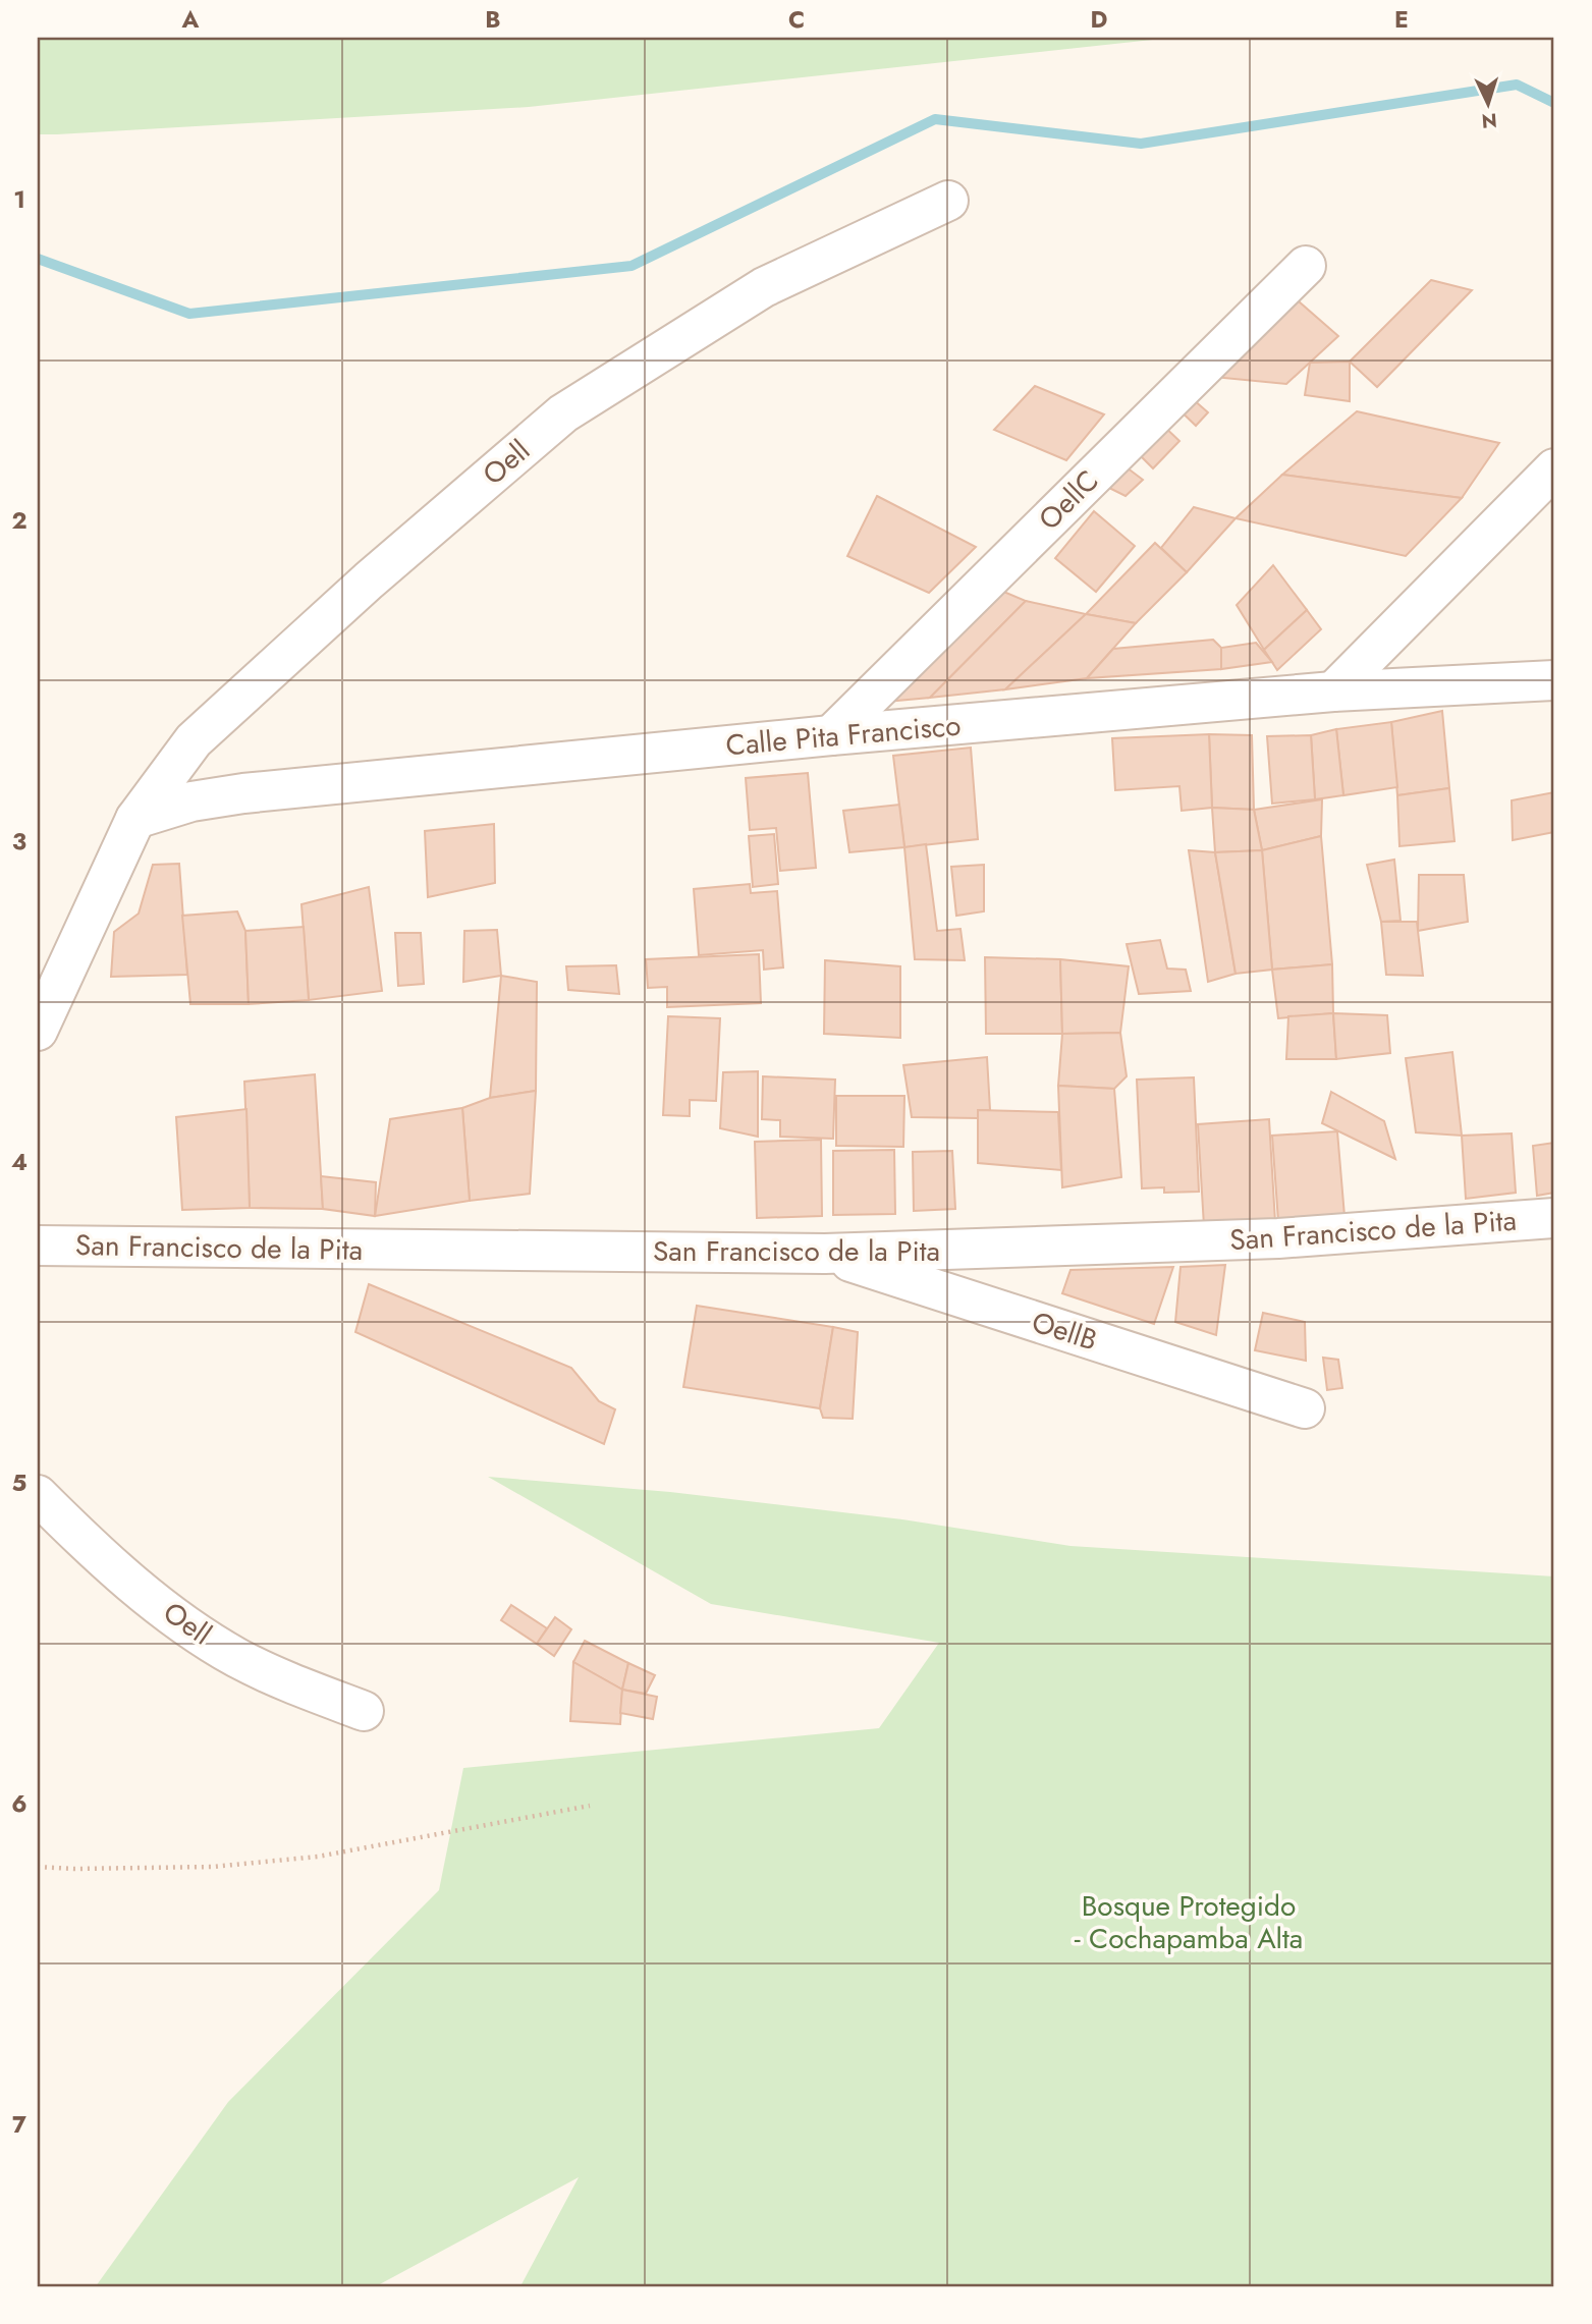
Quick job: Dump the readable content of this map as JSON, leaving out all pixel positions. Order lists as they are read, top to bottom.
{
  "streets": {
    "street": [
      "Oell",
      "OellC",
      "Calle Pita Francisco",
      "San Francisco de la Pita",
      "OellB"
    ]
  },
  "crossings": [
    ["Oell", "Calle Pita Francisco"],
    ["OellC", "Calle Pita Francisco"],
    ["San Francisco de la Pita", "OellB"]
  ],
  "parks": ["Bosque Protegido - Cochapamba Alta"],
  "north": "bottom",
  "grid": {
    "columns": [
      "A",
      "B",
      "C",
      "D",
      "E"
    ],
    "rows": [
      "1",
      "2",
      "3",
      "4",
      "5",
      "6",
      "7"
    ]
  }
}
